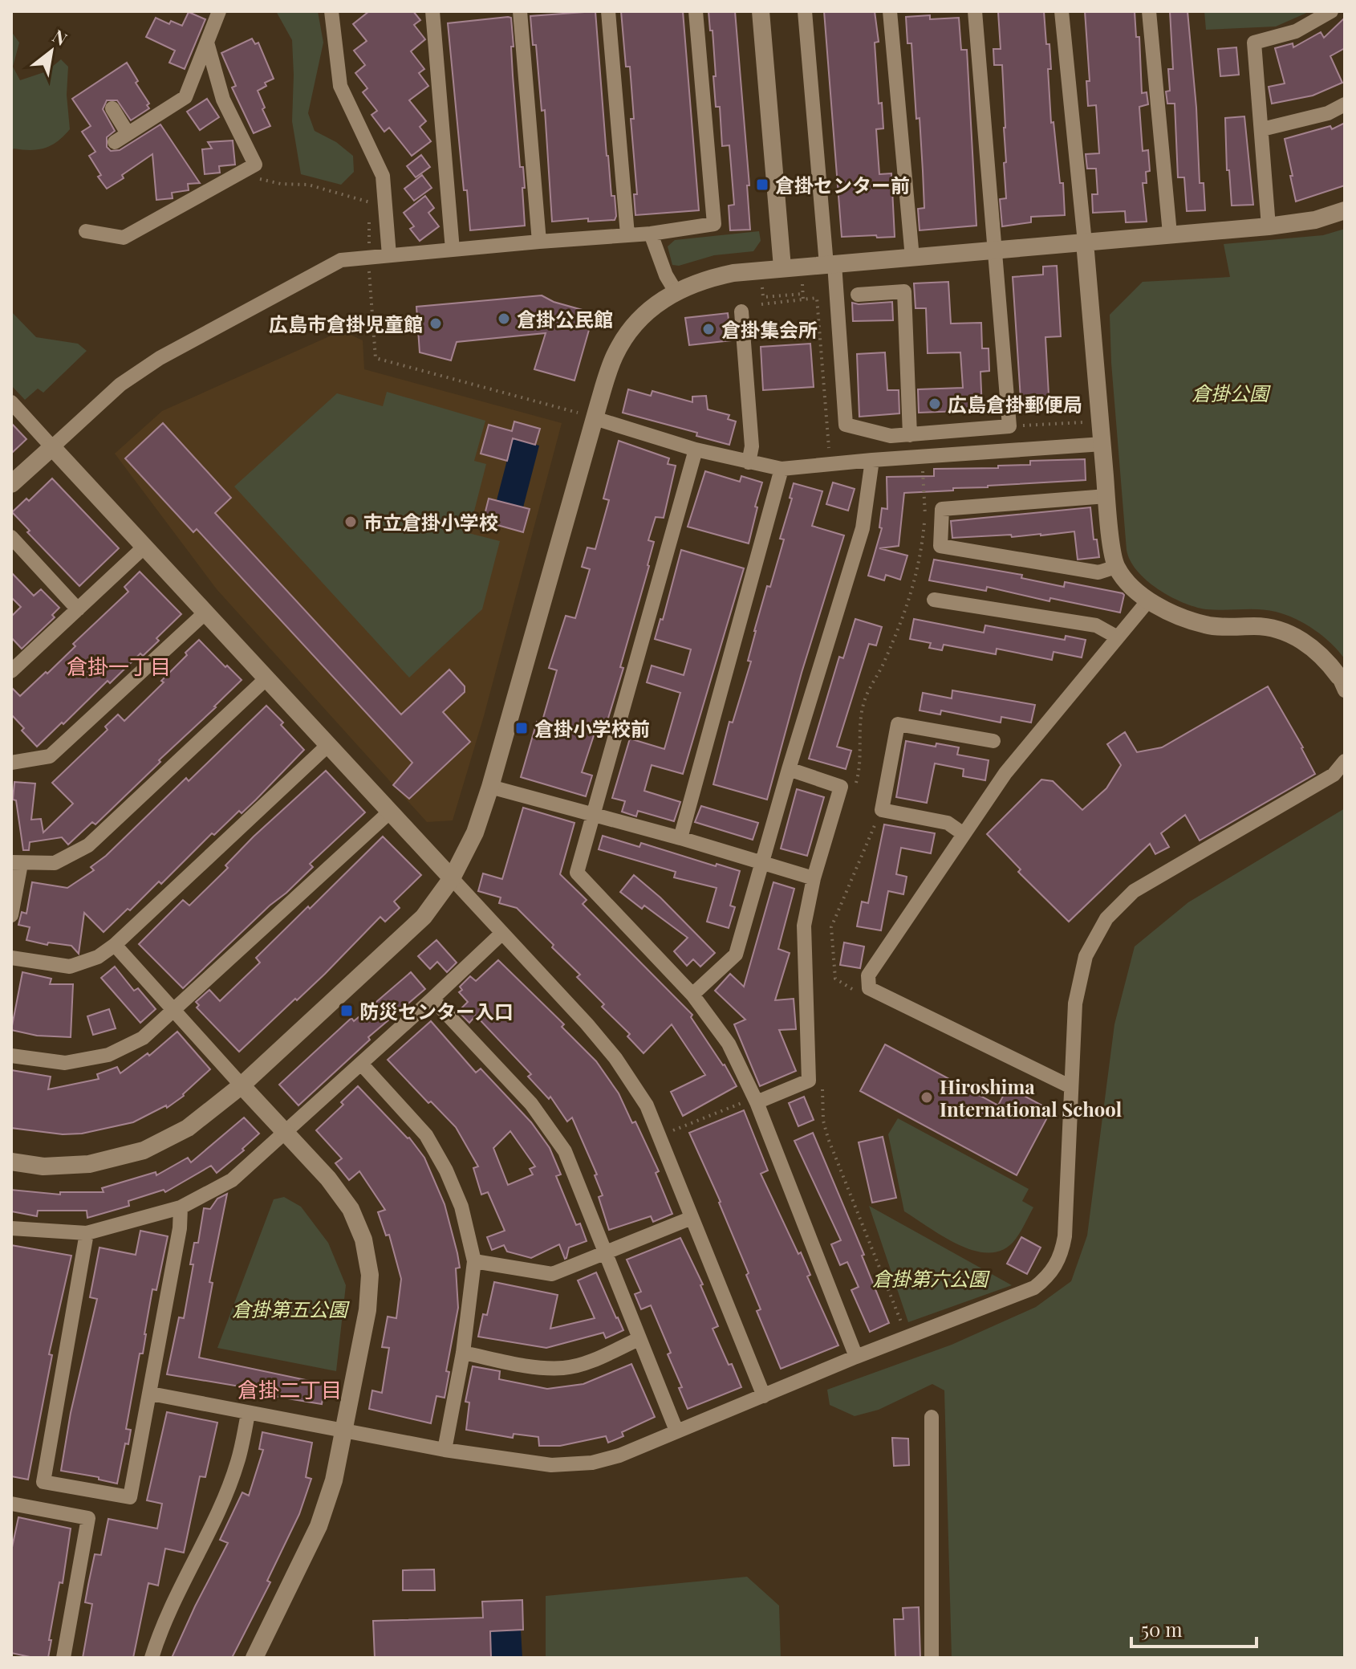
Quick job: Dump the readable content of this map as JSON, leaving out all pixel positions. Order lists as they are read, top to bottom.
{
  "districts": ["倉掛一丁目", "倉掛二丁目"],
  "parks": ["倉掛公園", "倉掛第六公園", "倉掛第五公園"],
  "places": {
    "transit": ["倉掛センター前", "倉掛小学校前", "防災センター入口"],
    "other": [
      "倉掛公民館",
      "広島市倉掛児童館",
      "倉掛集会所",
      "広島倉掛郵便局",
      "市立倉掛小学校",
      "Hiroshima International School"
    ]
  },
  "scale_bar": "50 m",
  "north": "top right"
}
